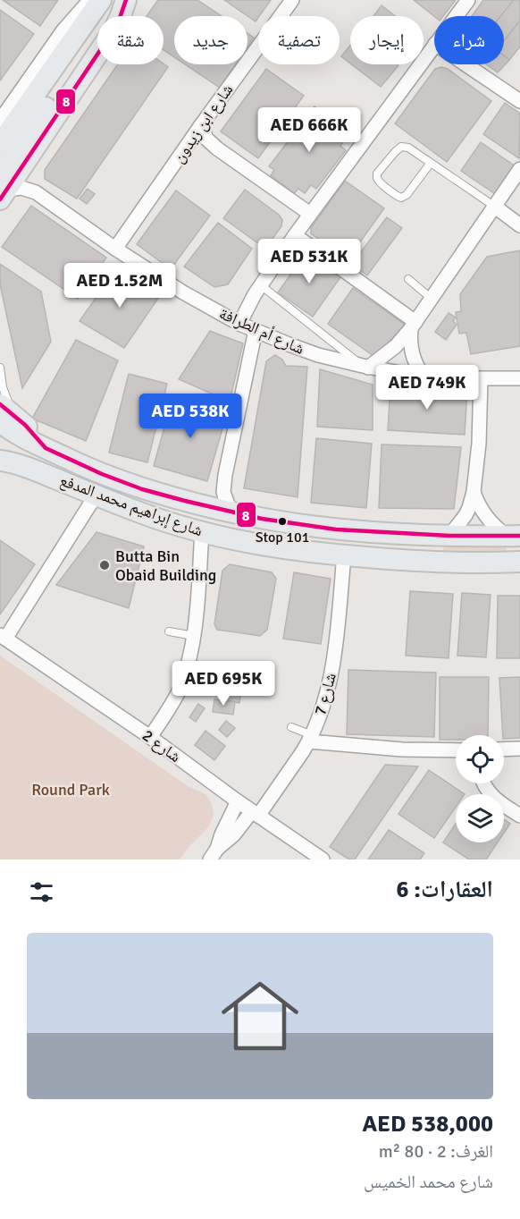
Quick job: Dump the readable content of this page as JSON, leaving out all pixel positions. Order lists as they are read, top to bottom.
{
  "streets": {
    "main road": ["شارع إبراهيم محمد المدفع"],
    "street": [
      "شارع ابن زيدون",
      "شارع أم الطرافة",
      "شارع 7",
      "شارع 2"
    ]
  },
  "crossings": [
    ["شارع ابن زيدون", "شارع أم الطرافة"],
    ["شارع إبراهيم محمد المدفع", "شارع 7"],
    ["شارع 7", "شارع 2"]
  ],
  "parks": ["Round Park"],
  "places": ["Stop 101", "Butta Bin Obaid Building"],
  "lines": ["transit line 8"],
  "page": {
    "chip": [
      "شراء",
      "إيجار",
      "تصفية",
      "جديد",
      "شقة"
    ],
    "price": [
      "AED 666K",
      "AED 531K",
      "AED 1.52M",
      "AED 749K",
      "AED 538K",
      "AED 695K"
    ],
    "heading": "العقارات: 6",
    "list": [
      {
        "name": "AED 538,000",
        "note": "الغرف: 2 · 80 m² · شارع محمد الخميس"
      }
    ]
  }
}
